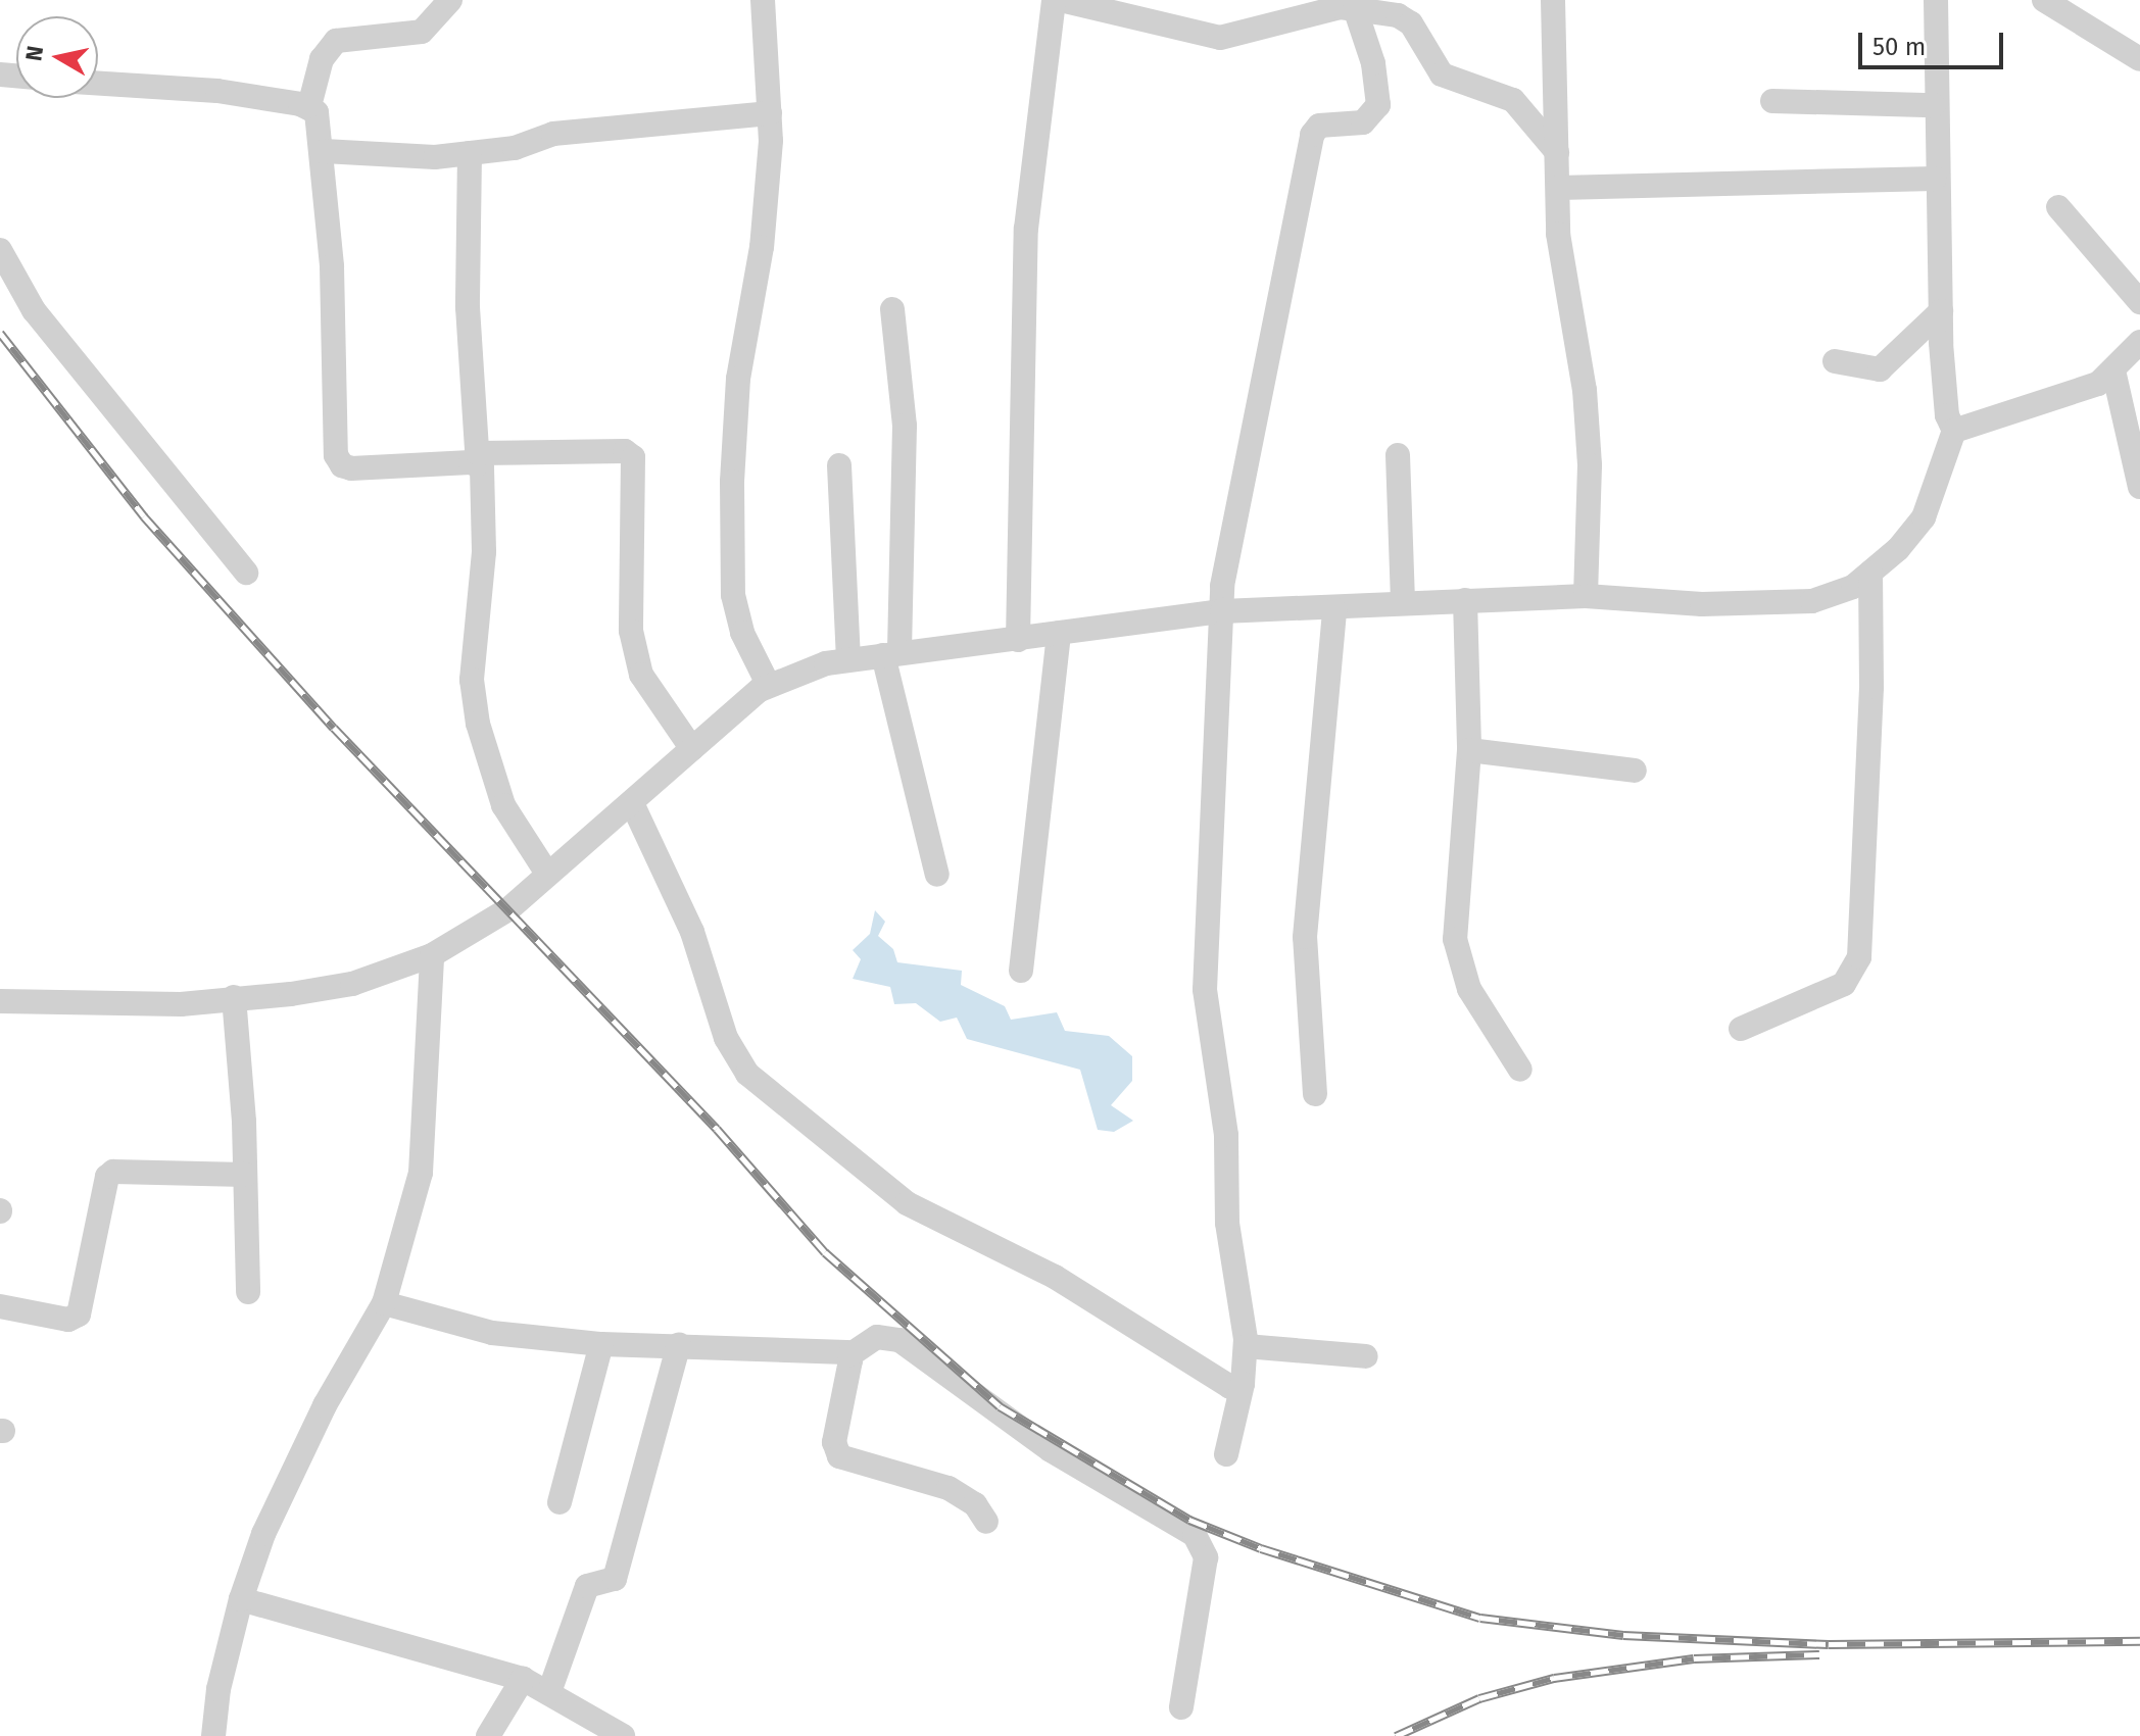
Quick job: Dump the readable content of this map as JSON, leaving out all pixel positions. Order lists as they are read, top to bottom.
{
  "scale_bar": "50 m",
  "north": "left"
}
